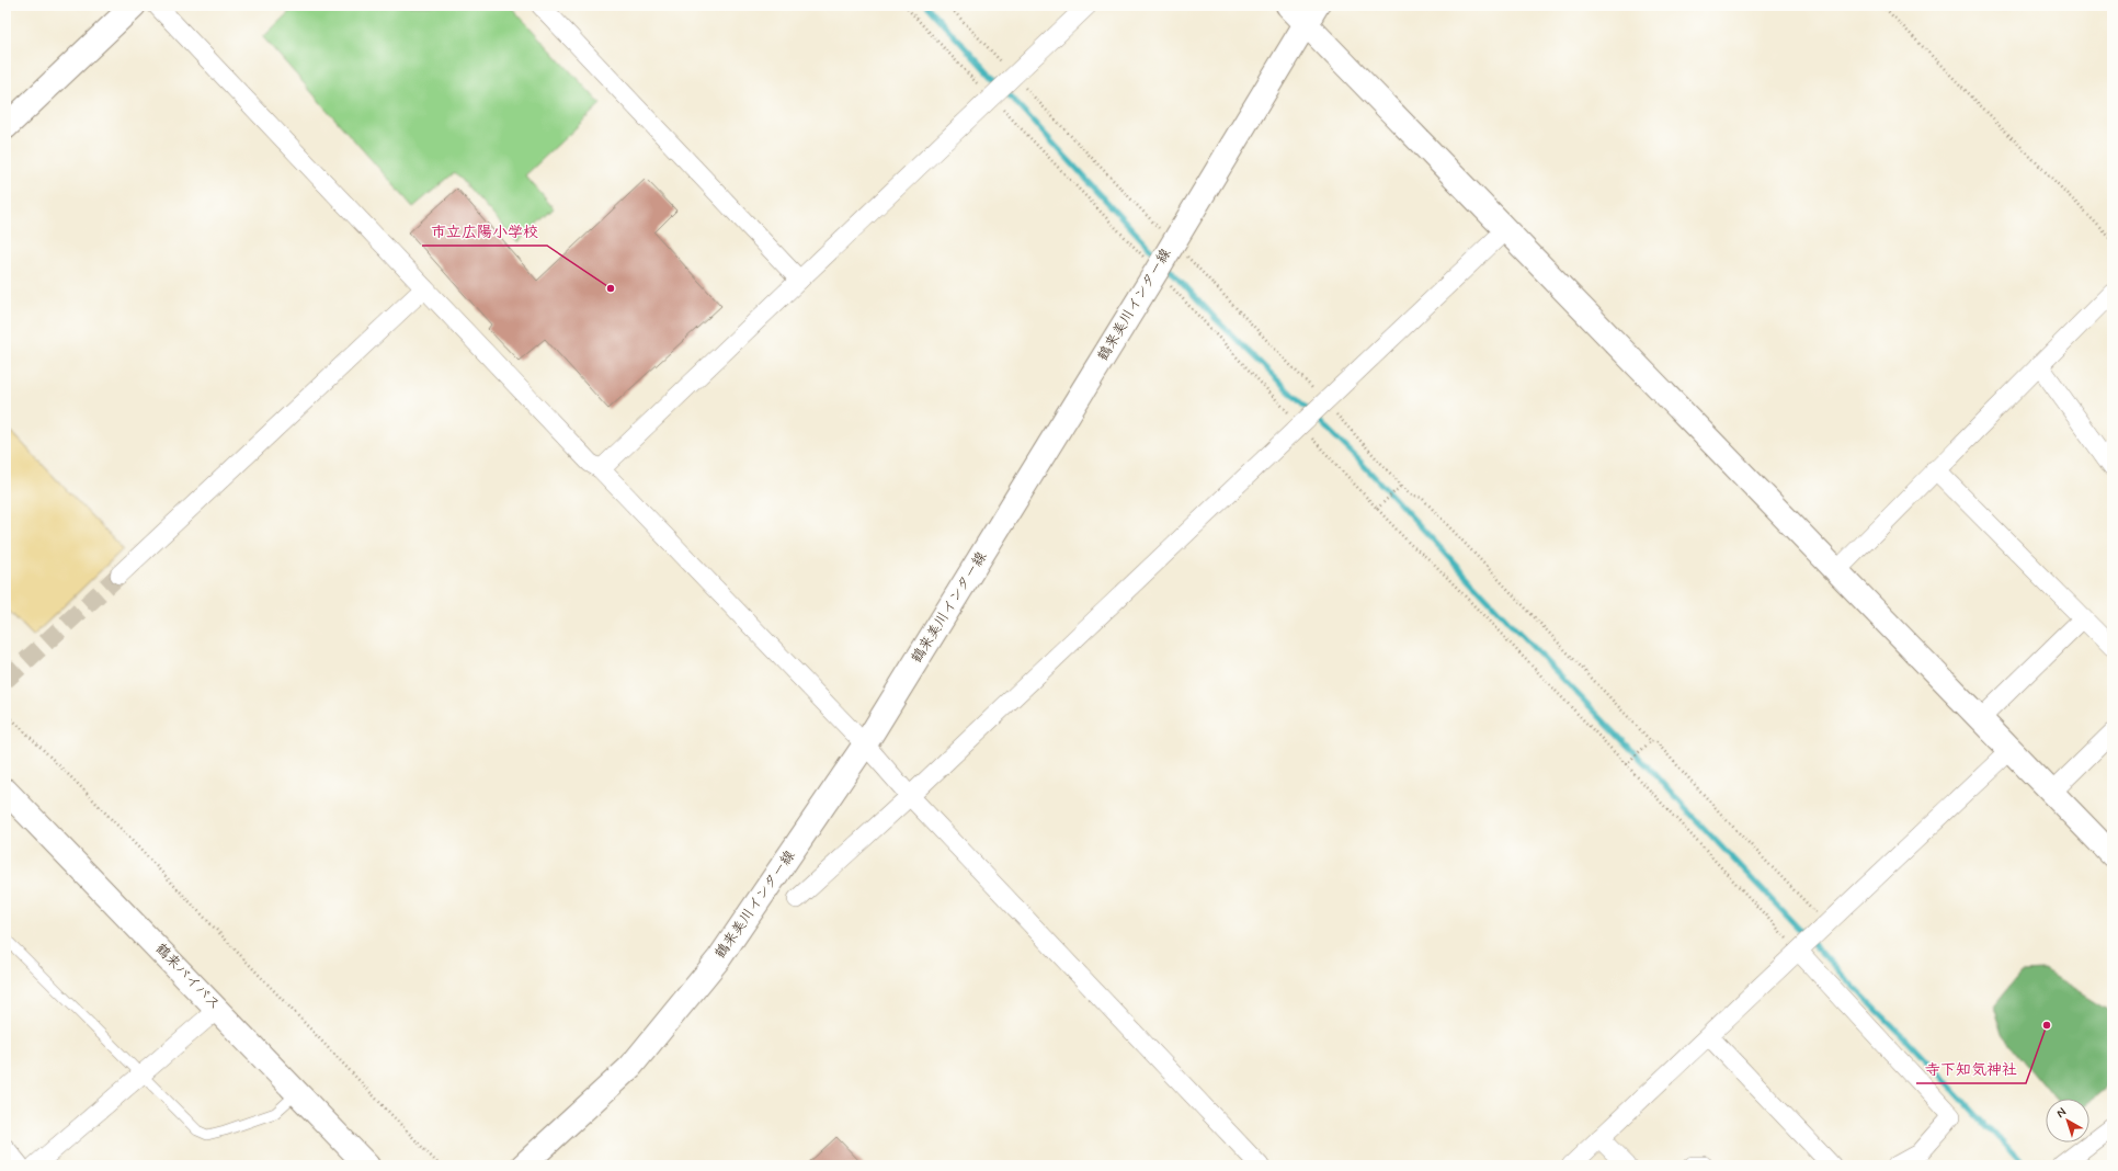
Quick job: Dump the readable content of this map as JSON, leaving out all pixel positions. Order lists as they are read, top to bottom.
{
  "streets": {
    "main road": ["鶴来美川インター線", "鶴来バイパス"]
  },
  "places": ["市立広陽小学校", "寺下知気神社"],
  "north": "top left"
}
